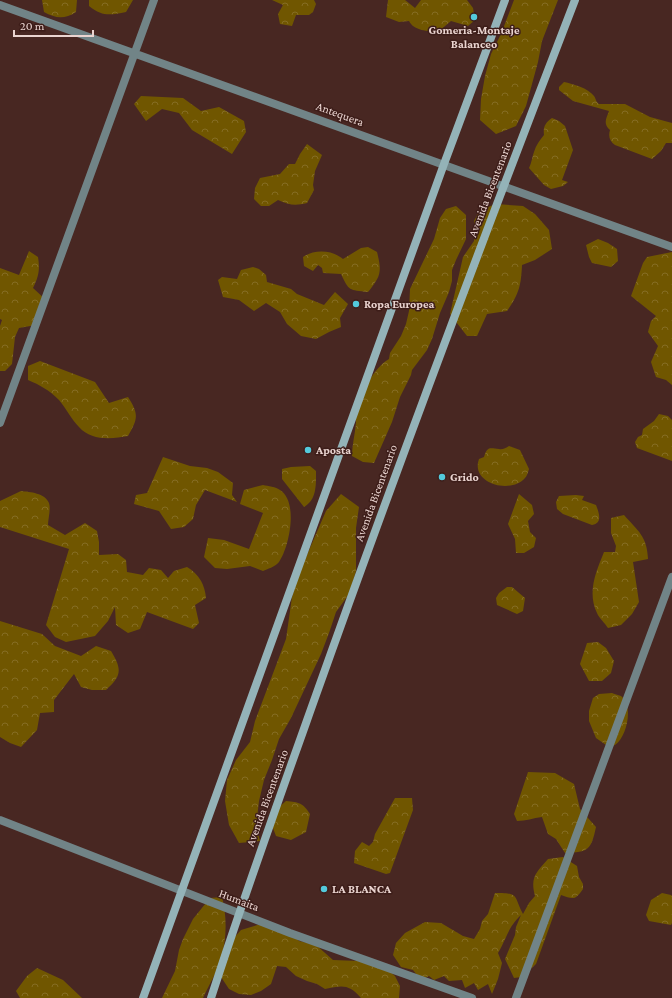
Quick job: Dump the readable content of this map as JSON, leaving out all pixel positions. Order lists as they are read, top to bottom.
{
  "streets": {
    "street": ["Antequera", "Avenida Bicentenario", "Humaita"]
  },
  "crossings": [
    ["Antequera", "Avenida Bicentenario"],
    ["Avenida Bicentenario", "Humaita"]
  ],
  "places": [
    "Gomeria-Montaje Balanceo",
    "Ropa Europea",
    "Aposta",
    "Grido",
    "LA BLANCA"
  ],
  "scale_bar": "20 m"
}
